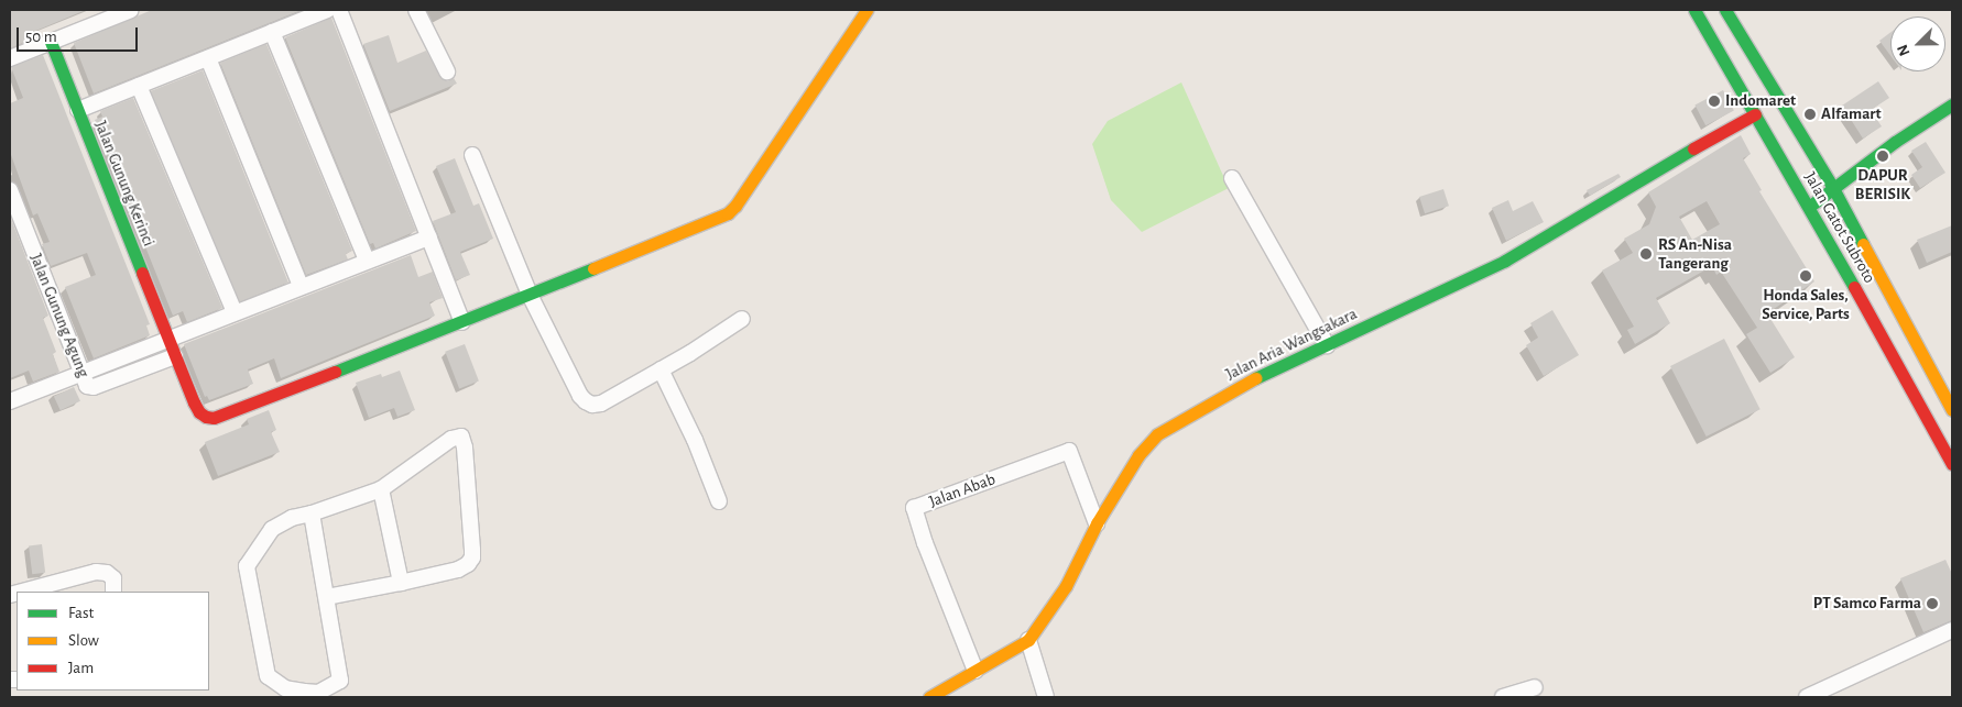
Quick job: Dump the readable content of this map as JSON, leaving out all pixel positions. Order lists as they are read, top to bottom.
{
  "streets": {
    "main road": ["Jalan Gunung Kerinci", "Jalan Gatot Subroto", "Jalan Aria Wangsakara"],
    "street": ["Jalan Gunung Agung", "Jalan Abab"]
  },
  "crossings": [
    ["Jalan Gunung Kerinci", "Jalan Gunung Agung"],
    ["Jalan Gatot Subroto", "Jalan Aria Wangsakara"],
    ["Jalan Aria Wangsakara", "Jalan Abab"]
  ],
  "places": [
    "Indomaret",
    "Alfamart",
    "DAPUR BERISIK",
    "RS An-Nisa Tangerang",
    "Honda Sales, Service, Parts",
    "PT Samco Farma"
  ],
  "legend": ["Fast", "Slow", "Jam"],
  "scale_bar": "50 m",
  "north": "bottom left"
}
